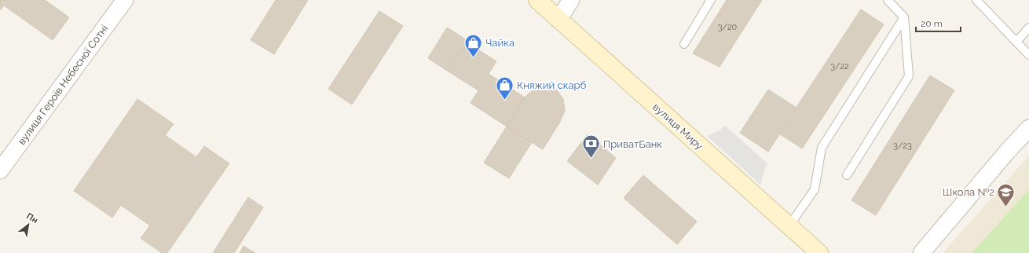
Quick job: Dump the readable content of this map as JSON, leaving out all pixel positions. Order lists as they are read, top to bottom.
{
  "streets": {
    "main road": ["вулиця Миру"],
    "street": ["вулиця Героїв Небесної Сотні"]
  },
  "places": {
    "shop": ["Чайка", "Княжий скарб"],
    "bank": ["ПриватБанк"],
    "school or university": ["Школа №2"]
  },
  "house_numbers": ["3/20", "3/22", "3/23"],
  "scale_bar": "20 m",
  "north": "top right"
}
